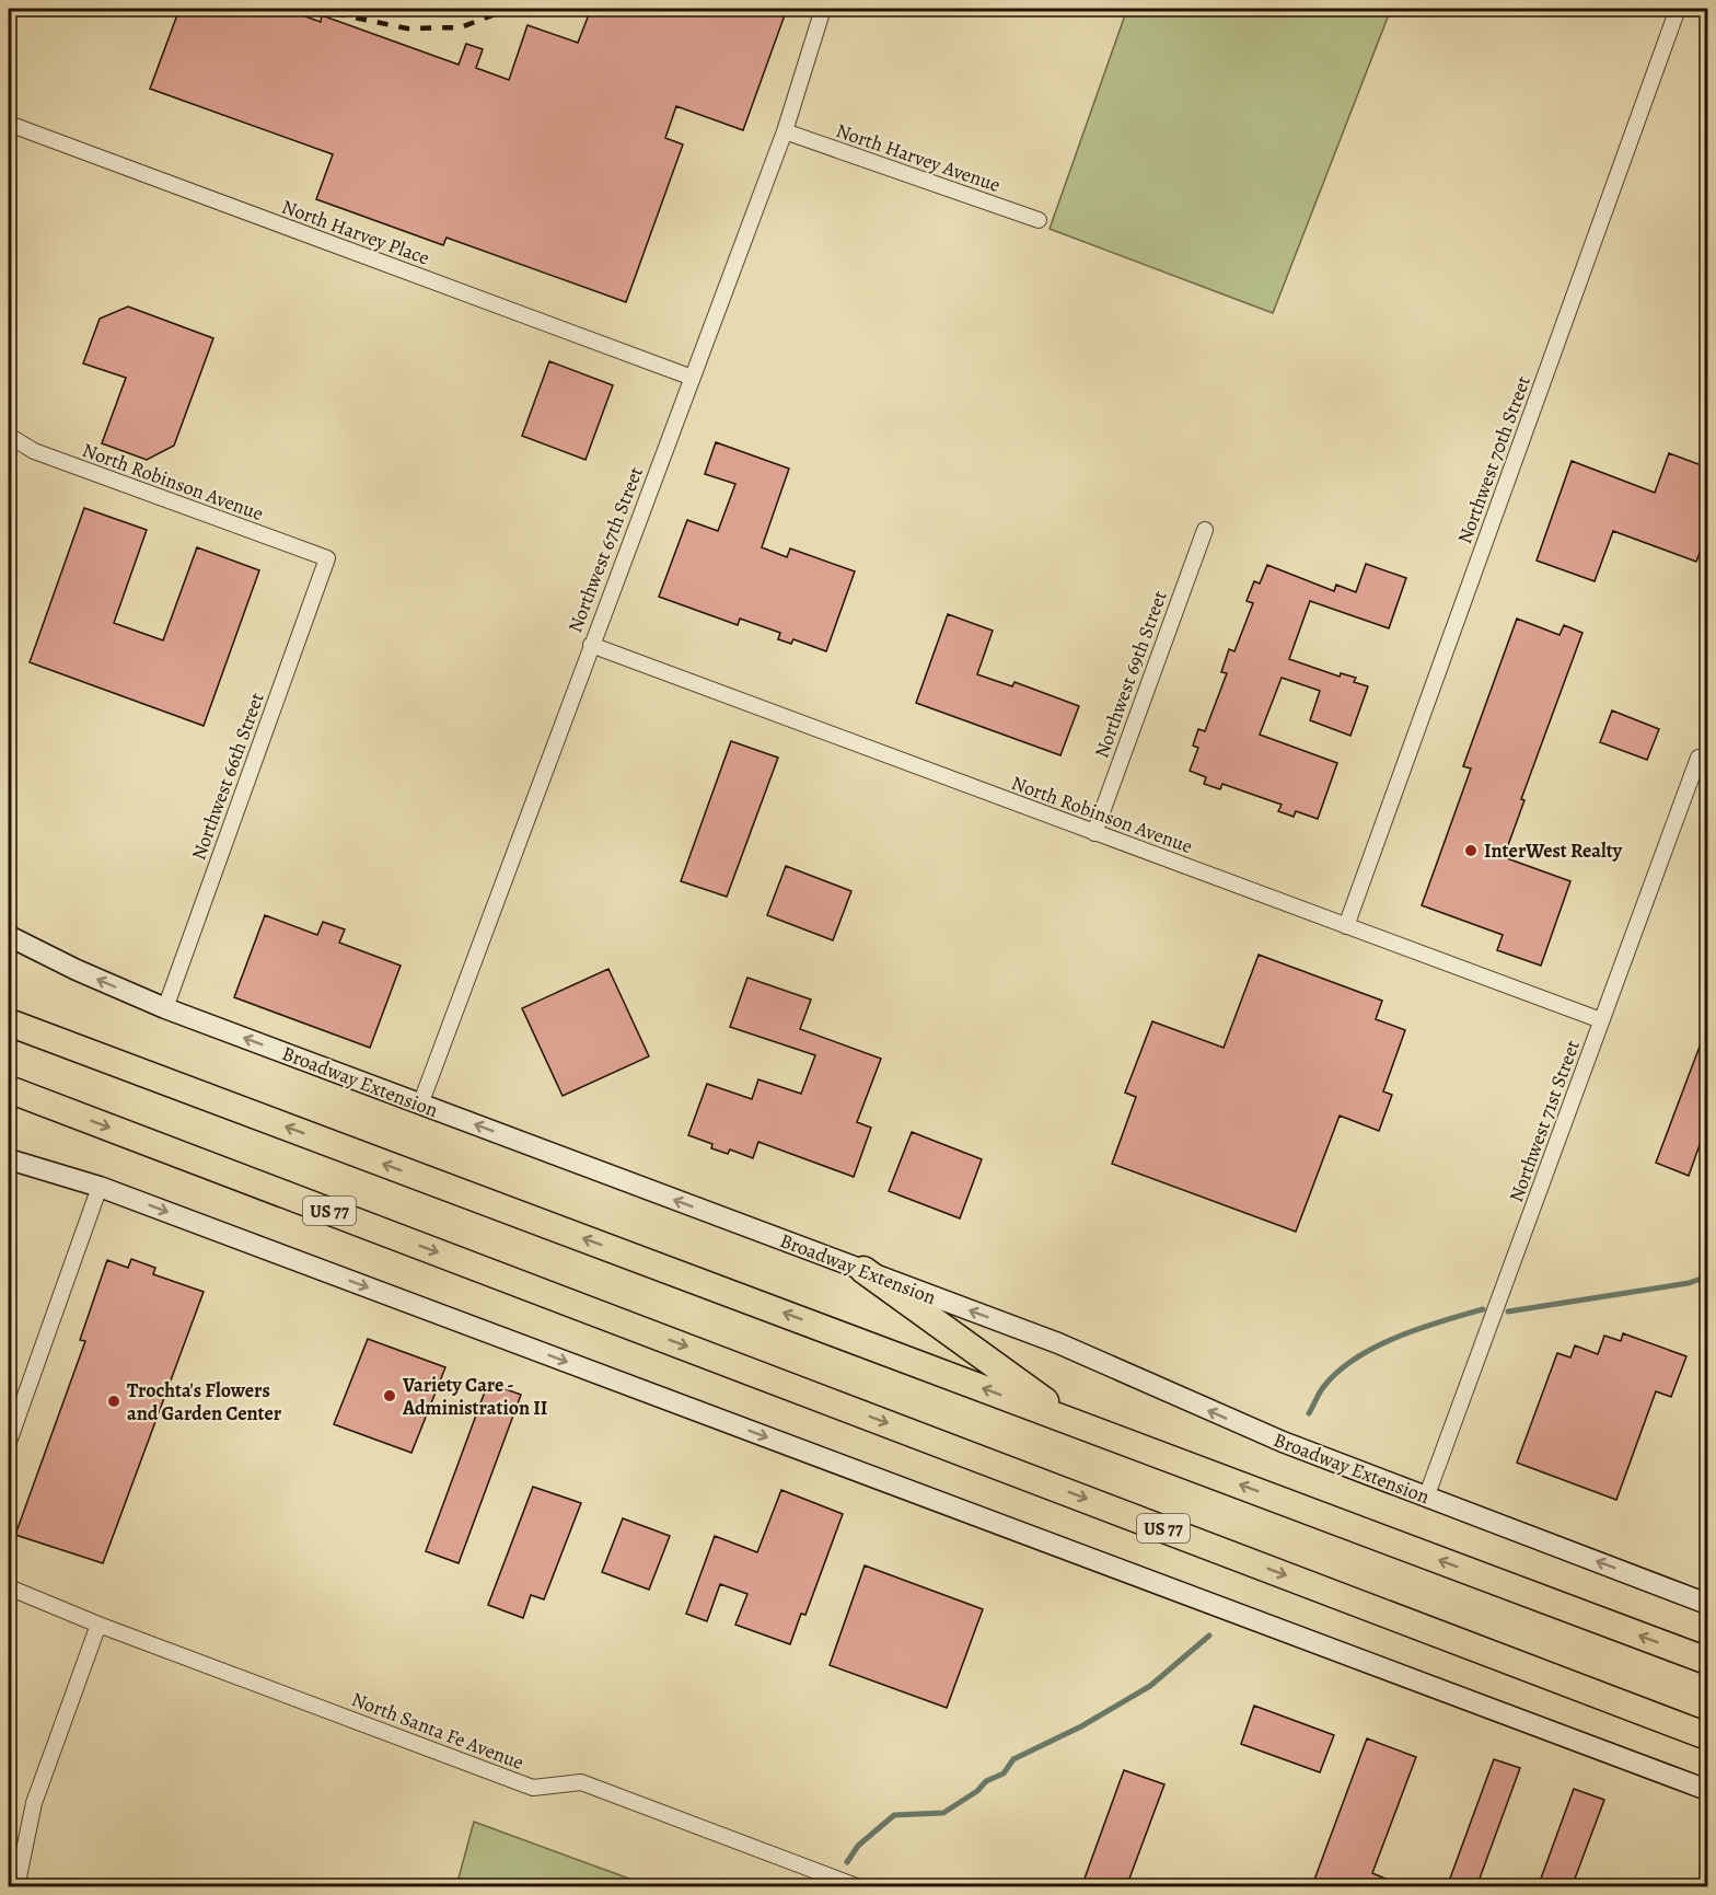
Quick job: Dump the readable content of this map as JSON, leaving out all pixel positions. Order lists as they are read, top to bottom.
{
  "streets": {
    "highway": ["US 77"],
    "main road": ["Broadway Extension"],
    "street": [
      "North Harvey Avenue",
      "North Harvey Place",
      "Northwest 70th Street",
      "North Robinson Avenue",
      "Northwest 67th Street",
      "Northwest 69th Street",
      "Northwest 66th Street",
      "Northwest 71st Street",
      "North Santa Fe Avenue"
    ]
  },
  "crossings": [
    ["North Harvey Avenue", "Northwest 67th Street"],
    ["North Harvey Place", "Northwest 67th Street"],
    ["Northwest 70th Street", "North Robinson Avenue"],
    ["North Robinson Avenue", "Northwest 67th Street"],
    ["North Robinson Avenue", "Northwest 69th Street"],
    ["North Robinson Avenue", "Northwest 66th Street"],
    ["North Robinson Avenue", "Northwest 71st Street"],
    ["Northwest 67th Street", "Broadway Extension"],
    ["Northwest 66th Street", "Broadway Extension"],
    ["Broadway Extension", "Northwest 71st Street"]
  ],
  "one_way": ["Broadway Extension"],
  "places": ["InterWest Realty", "Variety Care - Administration II", "Trochta's Flowers and Garden Center"]
}
